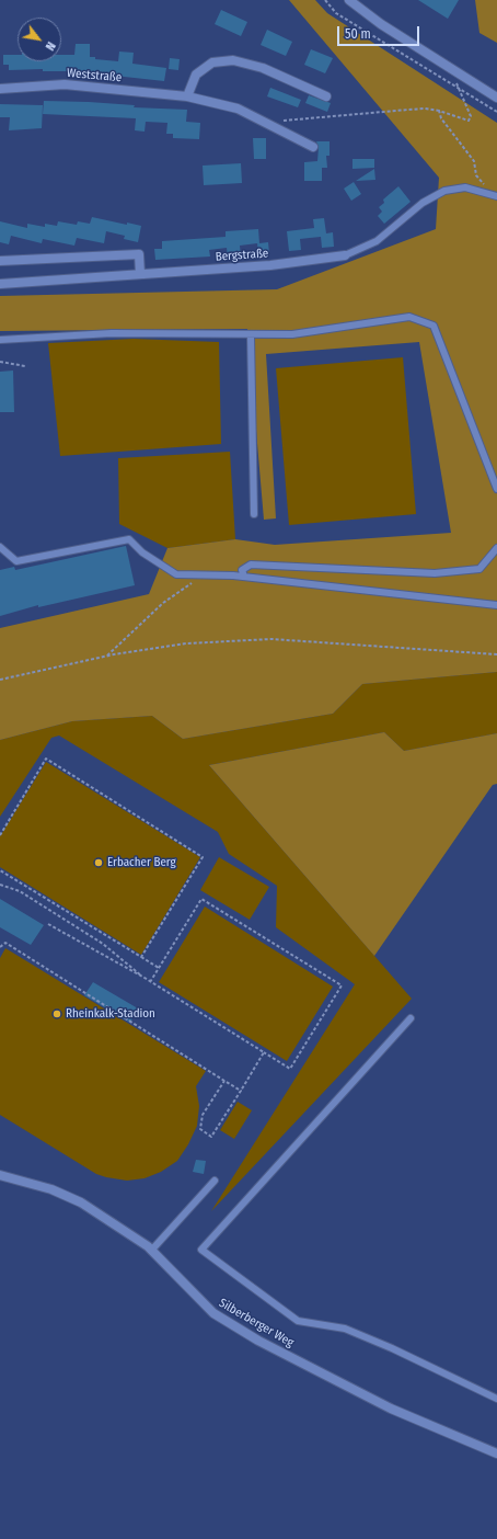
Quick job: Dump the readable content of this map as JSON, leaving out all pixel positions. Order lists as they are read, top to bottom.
{
  "streets": {
    "street": ["Weststraße", "Bergstraße", "Silberberger Weg"]
  },
  "places": ["Erbacher Berg", "Rheinkalk-Stadion"],
  "scale_bar": "50 m",
  "north": "bottom right"
}
